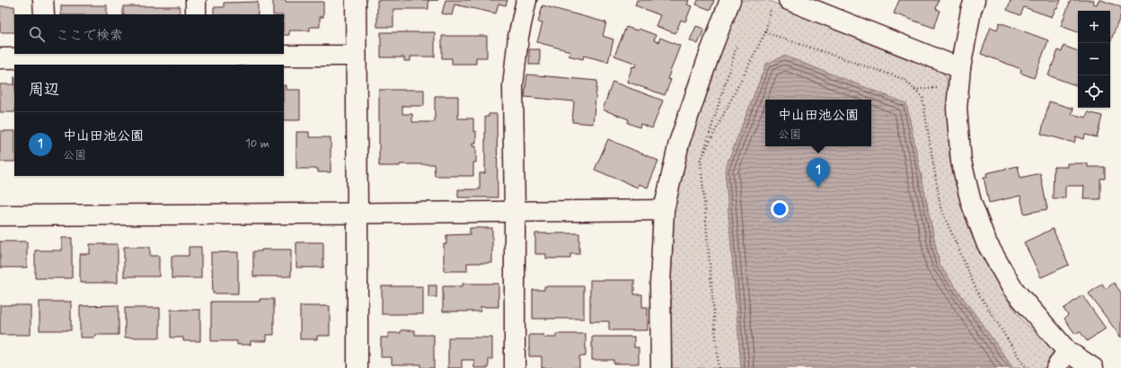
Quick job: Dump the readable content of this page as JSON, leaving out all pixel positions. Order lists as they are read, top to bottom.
{
  "page": {
    "map_buttons": ["+", "−"],
    "search": "ここで検索",
    "heading": "周辺",
    "popup": ["中山田池公園", "公園"],
    "list": [
      {
        "mark": "1",
        "name": "中山田池公園",
        "note": "公園",
        "value": "10 m"
      }
    ],
    "pins": "1"
  }
}
